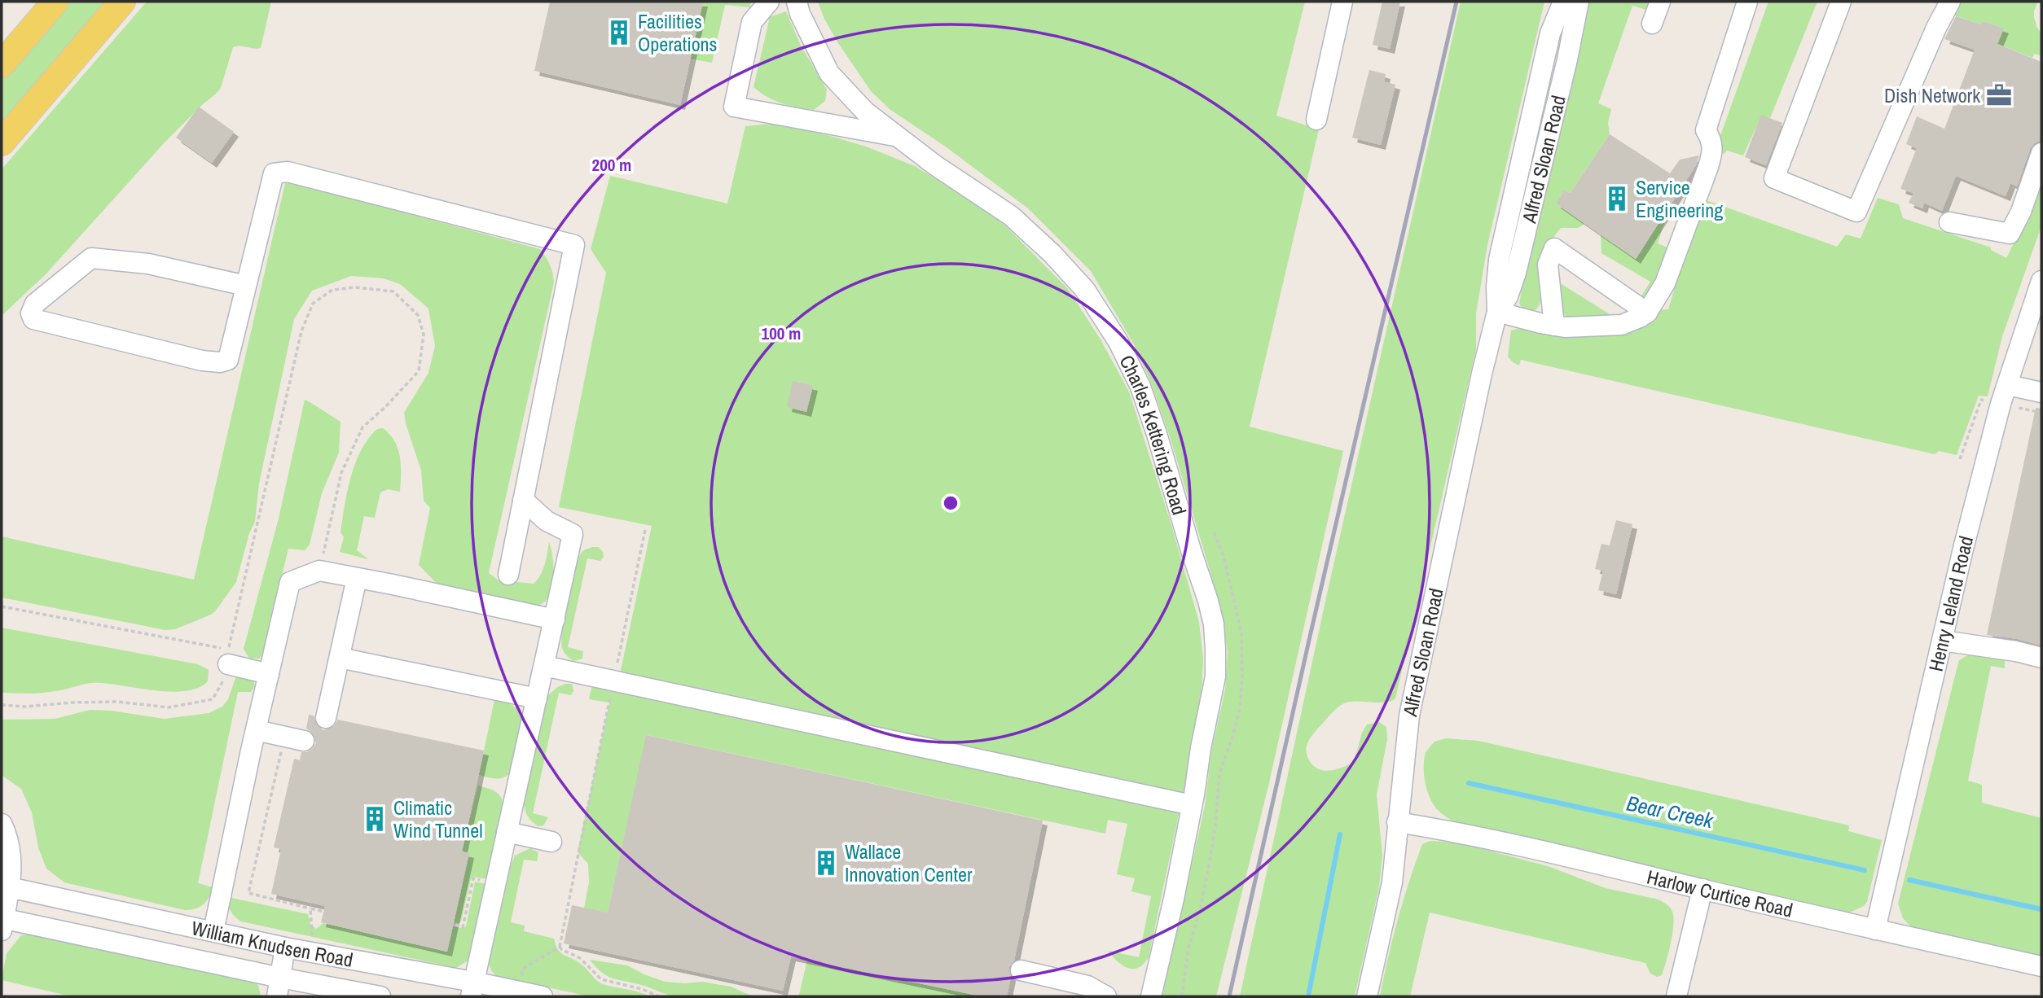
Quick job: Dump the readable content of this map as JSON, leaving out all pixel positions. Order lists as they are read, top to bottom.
{
  "streets": {
    "lane": [
      "Alfred Sloan Road",
      "Charles Kettering Road",
      "Henry Leland Road",
      "Harlow Curtice Road",
      "William Knudsen Road"
    ]
  },
  "crossings": [
    ["Alfred Sloan Road", "Harlow Curtice Road"],
    ["Henry Leland Road", "Harlow Curtice Road"]
  ],
  "water": ["Bear Creek"],
  "places": {
    "building": [
      "Facilities Operations",
      "Service Engineering",
      "Climatic Wind Tunnel",
      "Wallace Innovation Center"
    ],
    "office": ["Dish Network"]
  },
  "rings": ["200 m", "100 m"]
}
